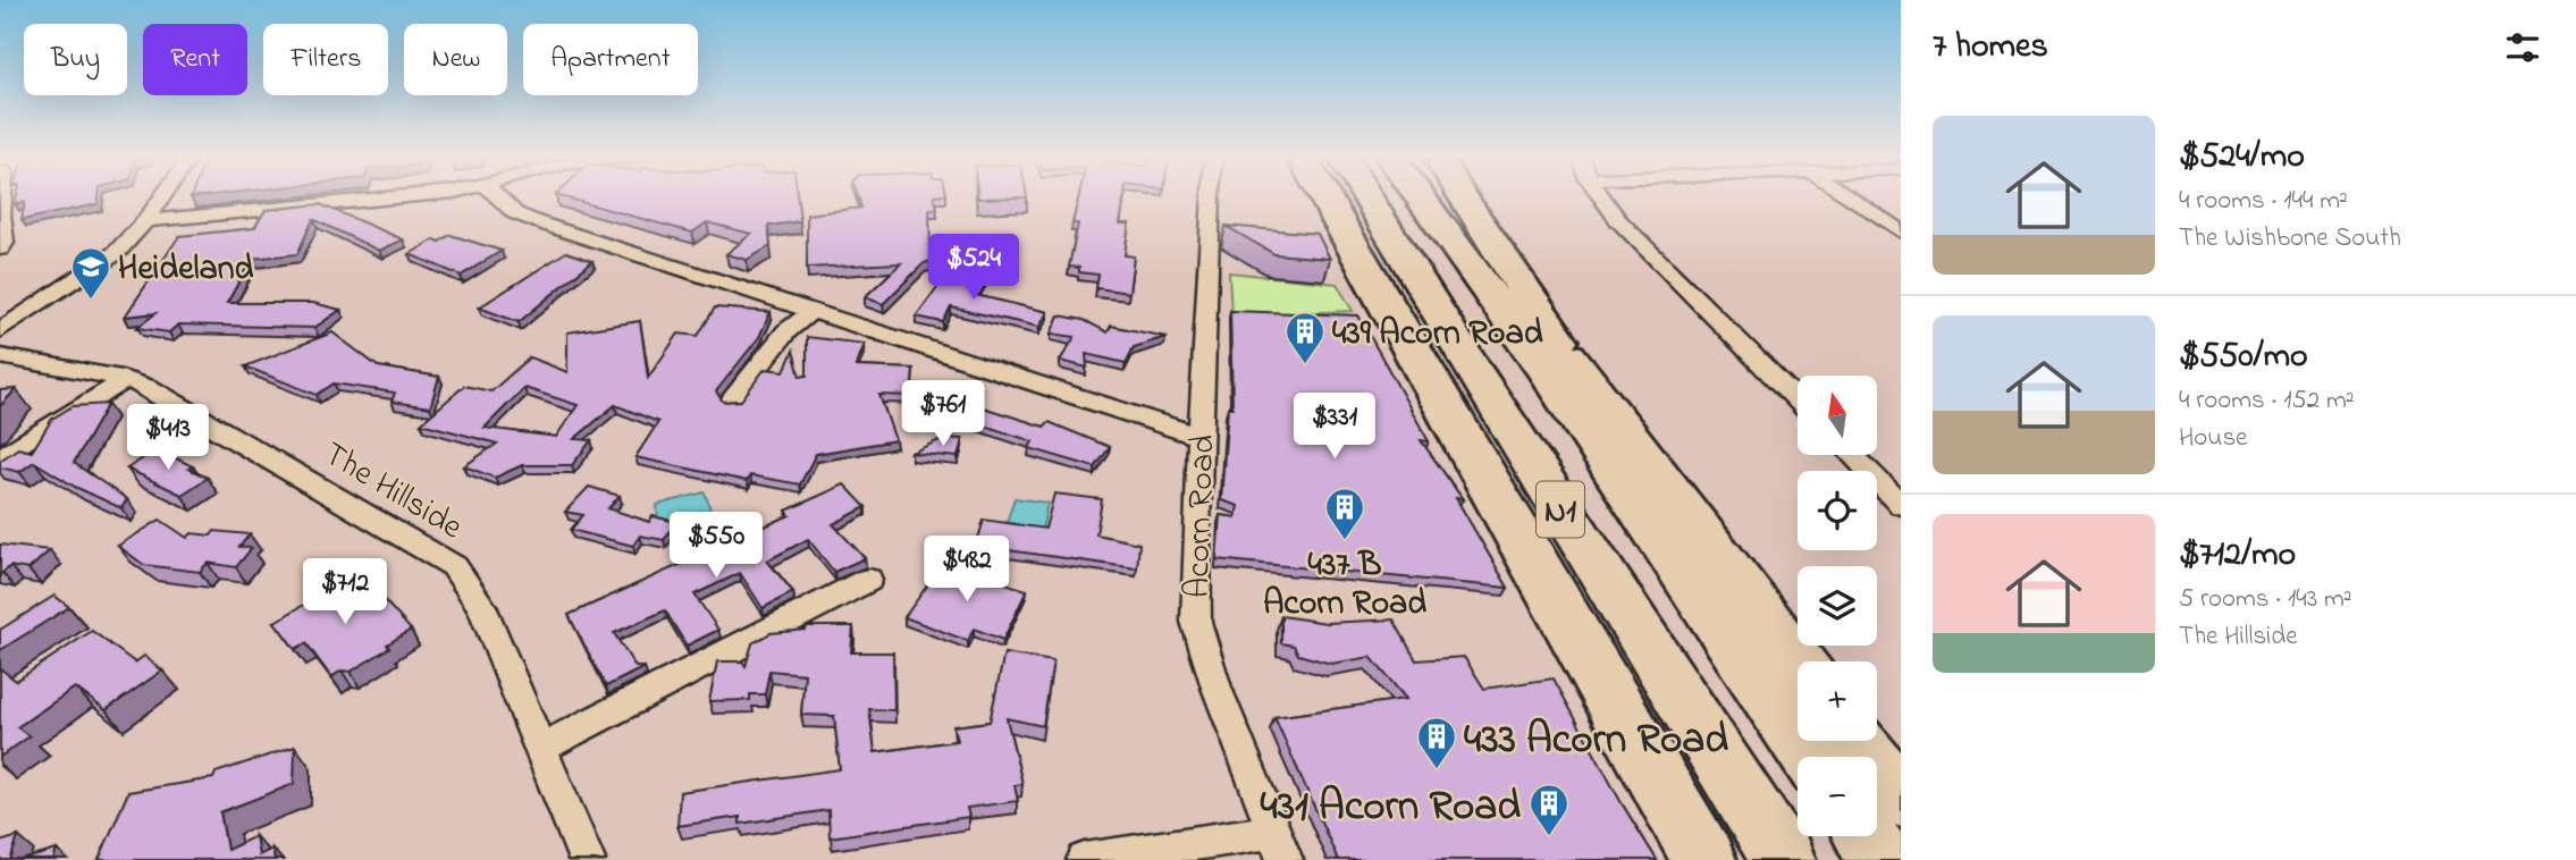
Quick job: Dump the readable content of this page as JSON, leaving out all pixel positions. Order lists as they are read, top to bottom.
{
  "streets": {
    "highway": ["N1"],
    "street": ["The Hillside", "Acorn Road"]
  },
  "places": {
    "school or university": ["Heideland"],
    "building": [
      "439 Acorn Road",
      "437 B Acorn Road",
      "433 Acorn Road",
      "431 Acorn Road"
    ]
  },
  "north": "top",
  "page": {
    "heading": "7 homes",
    "chip": [
      "Buy",
      "Rent",
      "Filters",
      "New",
      "Apartment"
    ],
    "list": [
      {
        "name": "$524/mo",
        "note": "4 rooms · 144 m² · The Wishbone South"
      },
      {
        "name": "$550/mo",
        "note": "4 rooms · 152 m² · House"
      },
      {
        "name": "$712/mo",
        "note": "5 rooms · 143 m² · The Hillside"
      }
    ],
    "price": [
      "$524",
      "$761",
      "$331",
      "$413",
      "$550",
      "$482",
      "$712"
    ],
    "map_buttons": ["+", "−"]
  }
}
